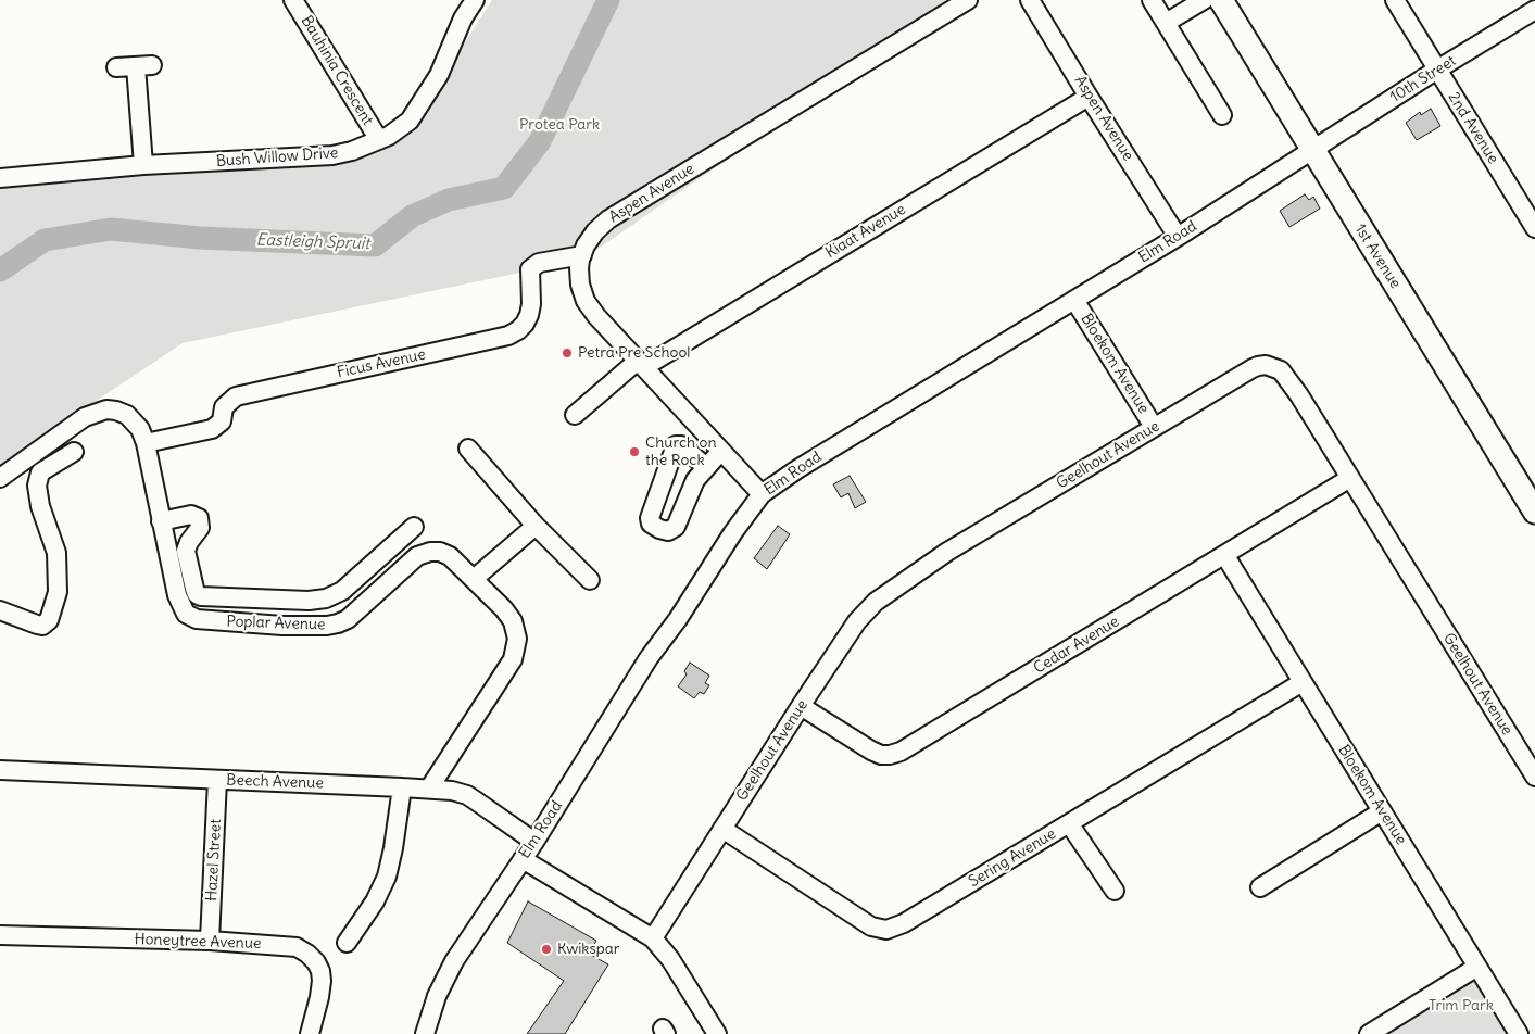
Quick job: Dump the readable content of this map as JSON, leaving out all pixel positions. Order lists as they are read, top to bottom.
{
  "streets": {
    "main road": ["1st Avenue"],
    "street": [
      "Bauhinia Crescent",
      "10th Street",
      "Aspen Avenue",
      "2nd Avenue",
      "Bush Willow Drive",
      "Kiaat Avenue",
      "Elm Road",
      "Ficus Avenue",
      "Bloekom Avenue",
      "Geelhout Avenue",
      "Poplar Avenue",
      "Cedar Avenue",
      "Beech Avenue",
      "Sering Avenue",
      "Hazel Street",
      "Honeytree Avenue"
    ]
  },
  "crossings": [
    ["Bauhinia Crescent", "Bush Willow Drive"],
    ["10th Street", "2nd Avenue"],
    ["10th Street", "Elm Road"],
    ["10th Street", "1st Avenue"],
    ["Aspen Avenue", "Kiaat Avenue"],
    ["Aspen Avenue", "Elm Road"],
    ["Aspen Avenue", "Ficus Avenue"],
    ["Elm Road", "1st Avenue"],
    ["Elm Road", "Bloekom Avenue"],
    ["Elm Road", "Beech Avenue"],
    ["Ficus Avenue", "Poplar Avenue"],
    ["Bloekom Avenue", "Geelhout Avenue"],
    ["Bloekom Avenue", "Cedar Avenue"],
    ["Bloekom Avenue", "Sering Avenue"],
    ["Geelhout Avenue", "Cedar Avenue"],
    ["Geelhout Avenue", "Sering Avenue"],
    ["Poplar Avenue", "Beech Avenue"],
    ["Beech Avenue", "Hazel Street"],
    ["Hazel Street", "Honeytree Avenue"]
  ],
  "water": ["Eastleigh Spruit"],
  "parks": ["Protea Park", "Trim Park"],
  "places": ["Petra Pre School", "Church on the Rock", "Kwikspar"]
}
